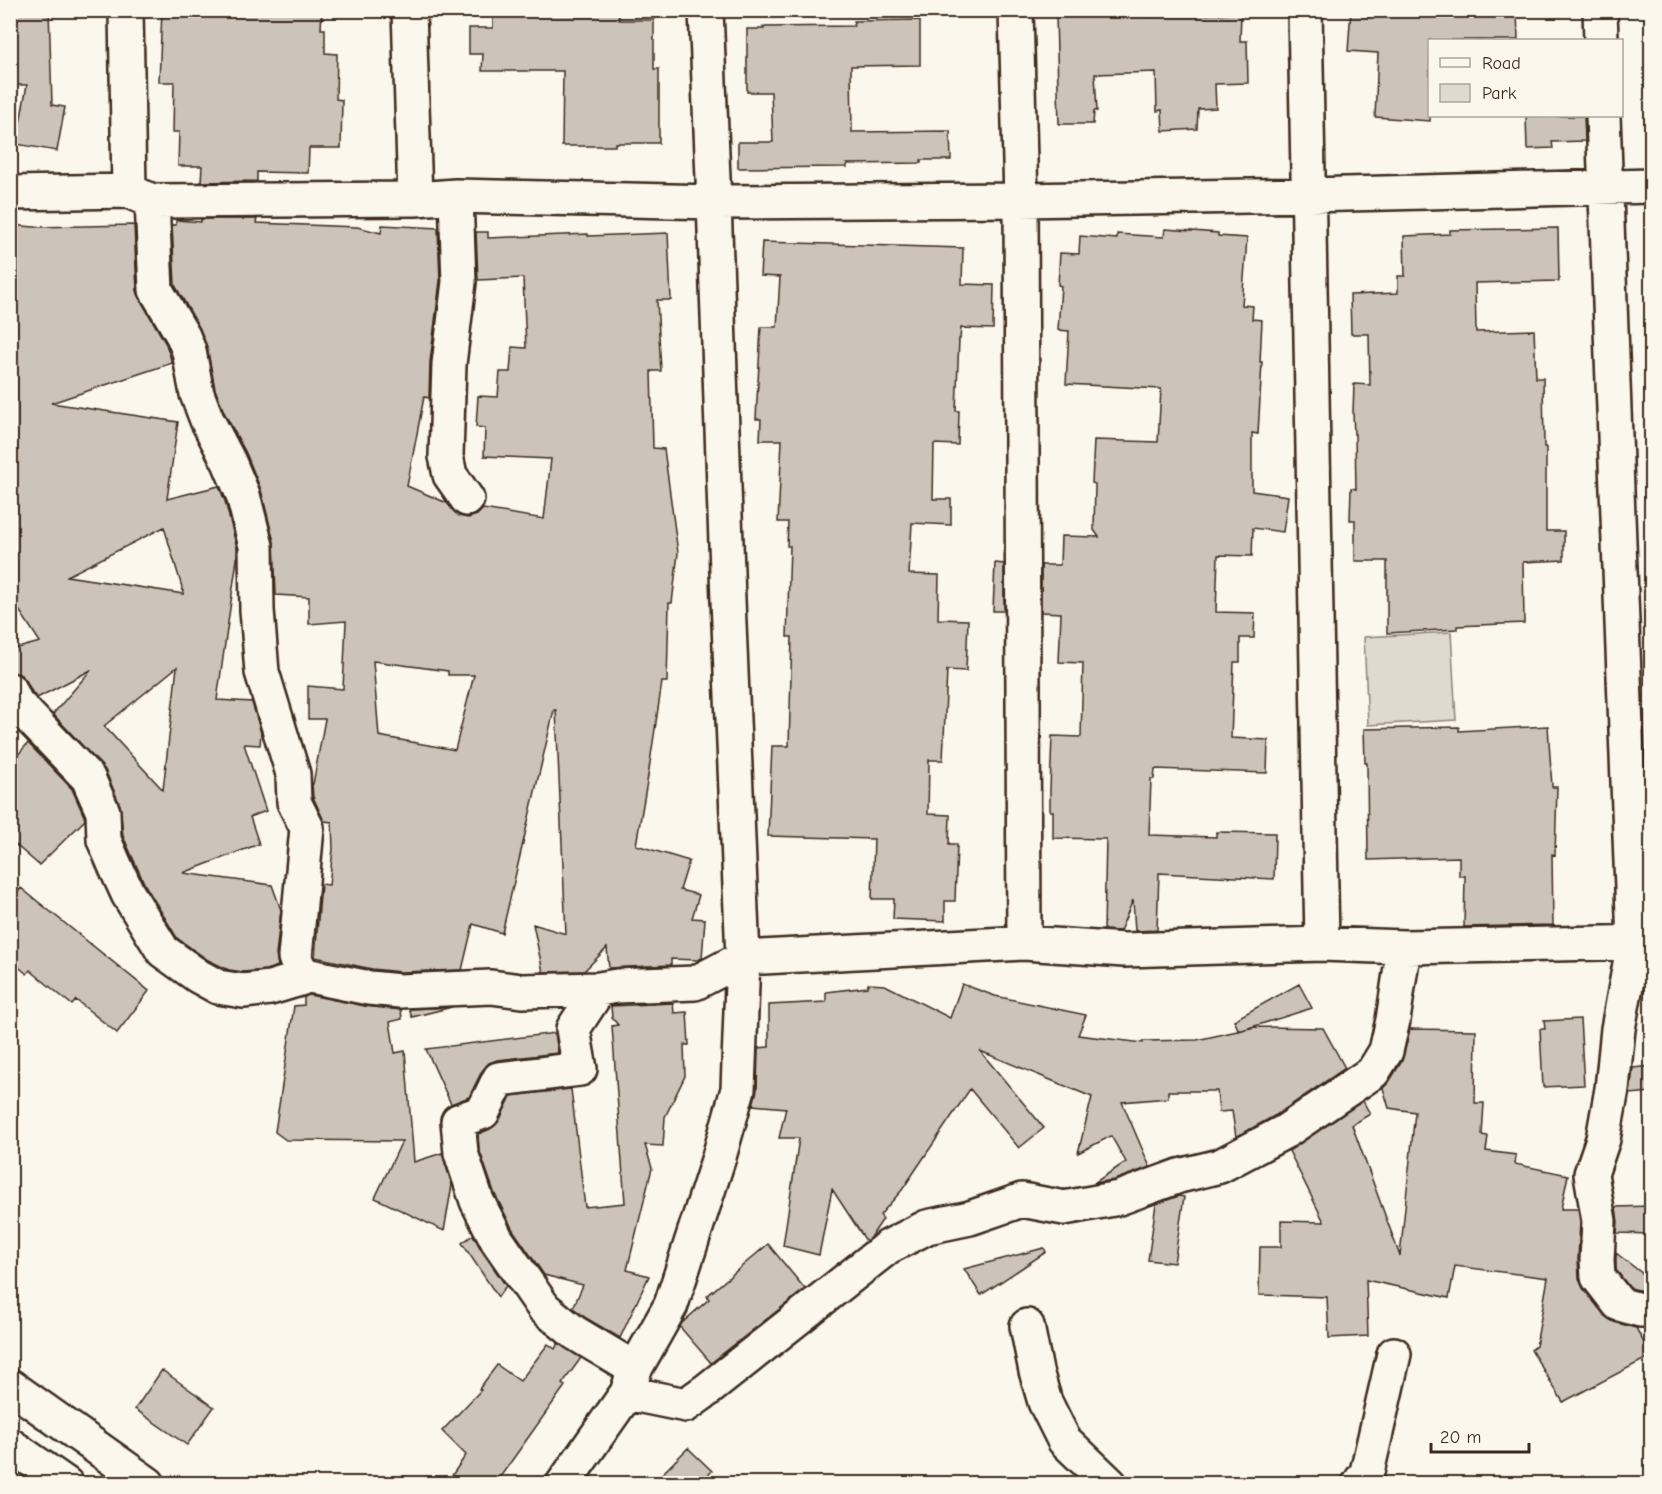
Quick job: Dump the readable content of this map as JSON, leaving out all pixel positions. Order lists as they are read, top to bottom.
{
  "legend": ["Road", "Park"],
  "scale_bar": "20 m"
}
